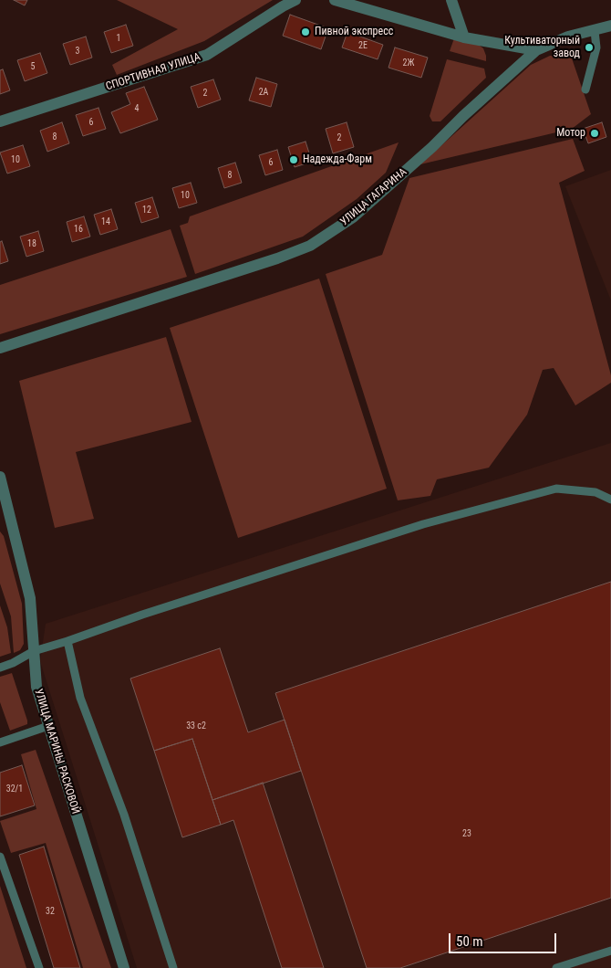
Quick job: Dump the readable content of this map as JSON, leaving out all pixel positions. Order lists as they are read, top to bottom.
{
  "streets": {
    "street": ["СПОРТИВНАЯ УЛИЦА", "УЛИЦА ГАГАРИНА", "УЛИЦА МАРИНЫ РАСКОВОЙ"]
  },
  "places": [
    "Пивной экспресс",
    "Культиваторный завод",
    "Мотор",
    "Надежда-Фарм"
  ],
  "house_numbers": [
    "1",
    "2Е",
    "3",
    "2Ж",
    "5",
    "2А",
    "2",
    "4",
    "6",
    "8",
    "2",
    "10",
    "6",
    "8",
    "10",
    "12",
    "14",
    "16",
    "18",
    "33 с2",
    "32/1",
    "23",
    "32"
  ],
  "scale_bar": "50 m"
}
